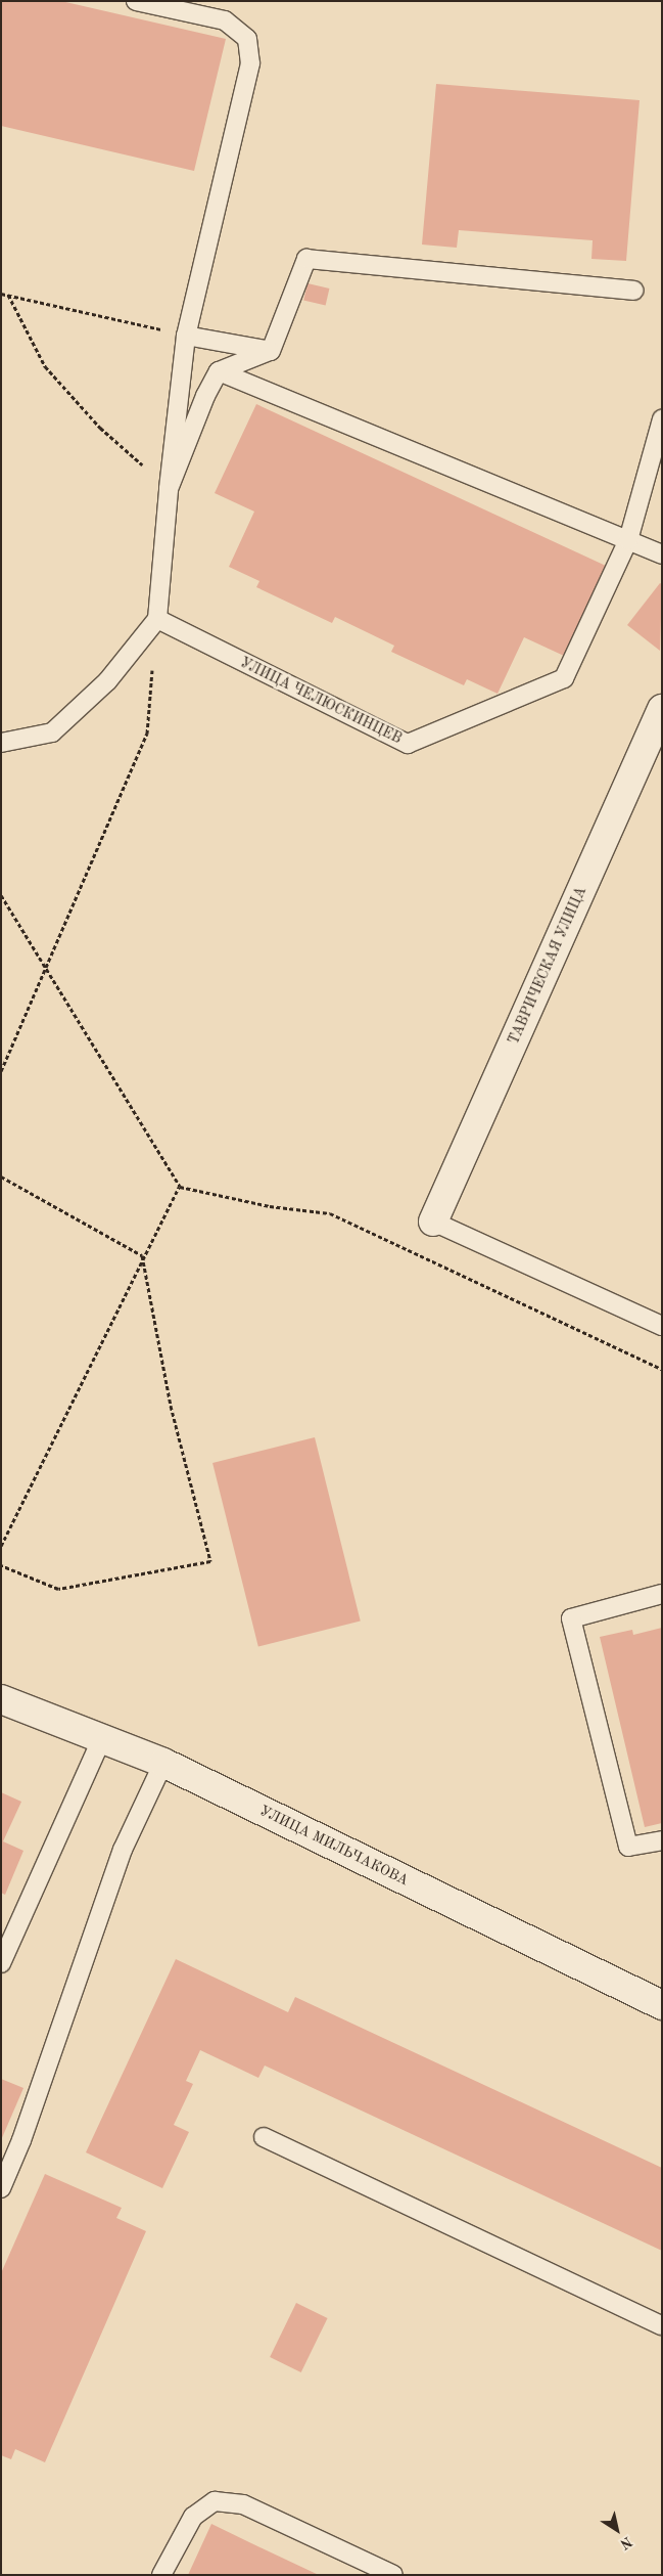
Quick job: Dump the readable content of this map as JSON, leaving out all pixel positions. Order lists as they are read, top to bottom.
{
  "streets": {
    "street": ["ТАВРИЧЕСКАЯ УЛИЦА", "УЛИЦА МИЛЬЧАКОВА"],
    "lane": ["УЛИЦА ЧЕЛЮСКИНЦЕВ"]
  },
  "north": "bottom right"
}
